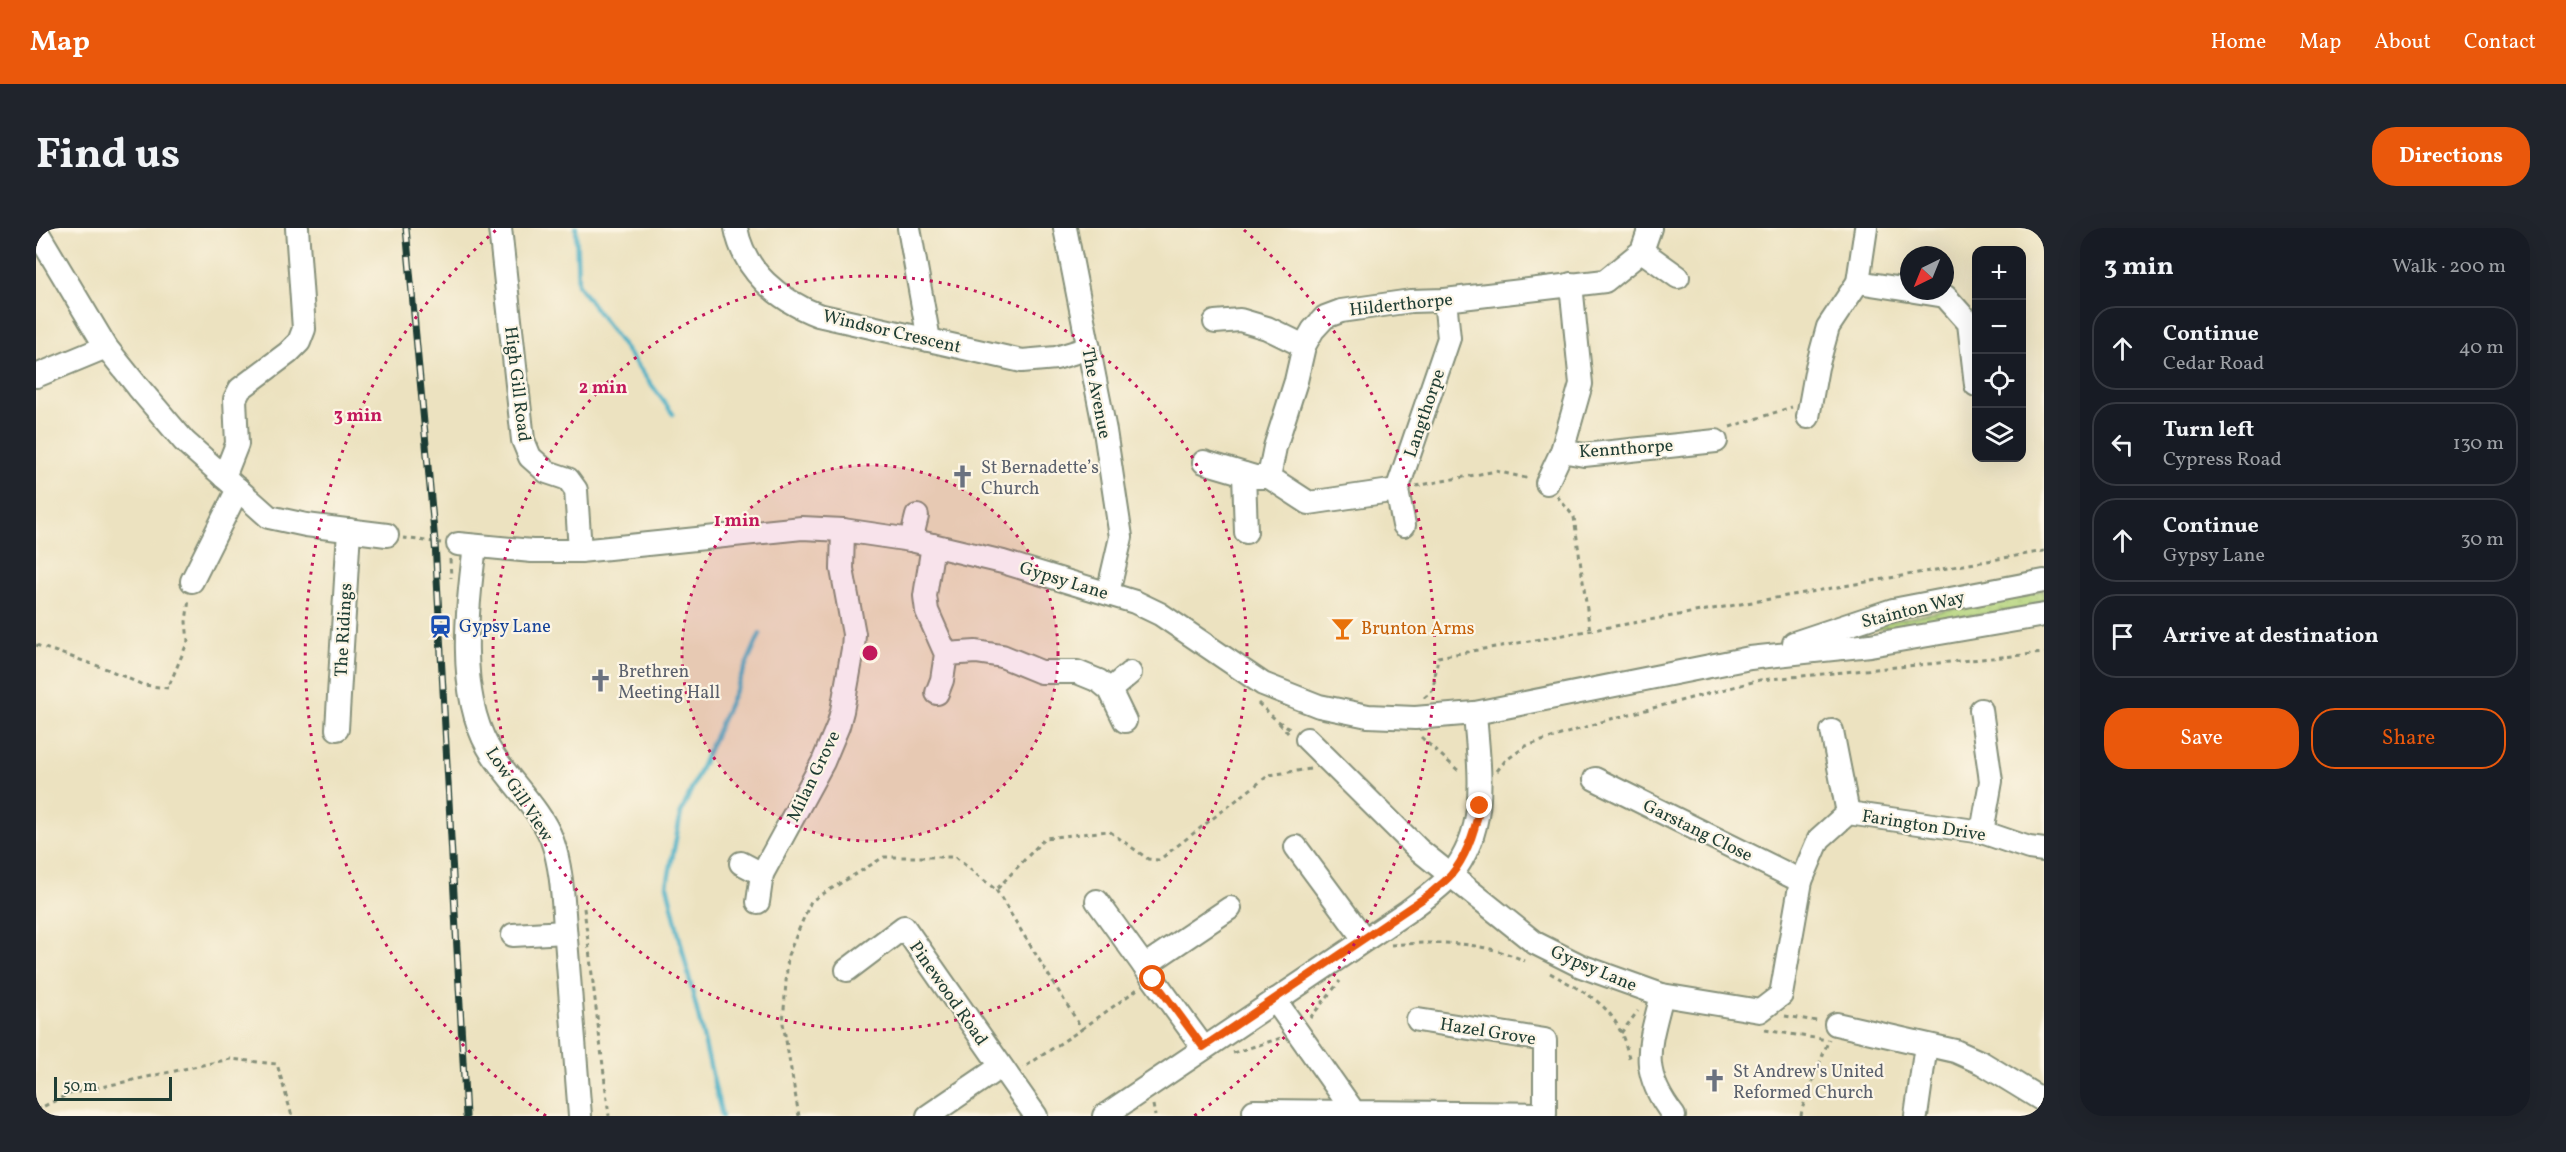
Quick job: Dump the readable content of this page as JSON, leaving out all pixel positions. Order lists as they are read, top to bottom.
{
  "streets": {
    "street": [
      "Hilderthorpe",
      "Windsor Crescent",
      "High Gill Road",
      "The Avenue",
      "Langthorpe",
      "Kennthorpe",
      "Gypsy Lane",
      "Stainton Way",
      "The Ridings",
      "Milan Grove",
      "Low Gill View",
      "Farington Drive",
      "Garstang Close",
      "Pinewood Road",
      "Hazel Grove"
    ]
  },
  "crossings": [
    ["Hilderthorpe", "Langthorpe"],
    ["Hilderthorpe", "Kennthorpe"],
    ["Windsor Crescent", "The Avenue"],
    ["High Gill Road", "Gypsy Lane"],
    ["The Avenue", "Gypsy Lane"],
    ["Gypsy Lane", "Stainton Way"],
    ["Gypsy Lane", "Milan Grove"],
    ["Gypsy Lane", "Low Gill View"],
    ["Gypsy Lane", "Farington Drive"],
    ["Farington Drive", "Garstang Close"]
  ],
  "places": {
    "church": ["St Bernadette’s Church", "Brethren Meeting Hall", "St Andrew's United Reformed Church"],
    "station": ["Gypsy Lane"],
    "bar": ["Brunton Arms"]
  },
  "scale_bar": "50 m",
  "north": "bottom left",
  "page": {
    "header": "Map",
    "nav": [
      "Home",
      "Map",
      "About",
      "Contact"
    ],
    "title": "Find us",
    "buttons": [
      "Directions",
      ["Save", "Share"]
    ],
    "heading": ["3 min", "Walk · 200 m"],
    "map_buttons": ["+", "−"],
    "list": [
      ["Continue", "Cedar Road", "40 m"],
      ["Turn left", "Cypress Road", "130 m"],
      ["Continue", "Gypsy Lane", "30 m"],
      "Arrive at destination"
    ],
    "scale": "50 m"
  },
  "rings": ["2 min", "3 min", "1 min"]
}
